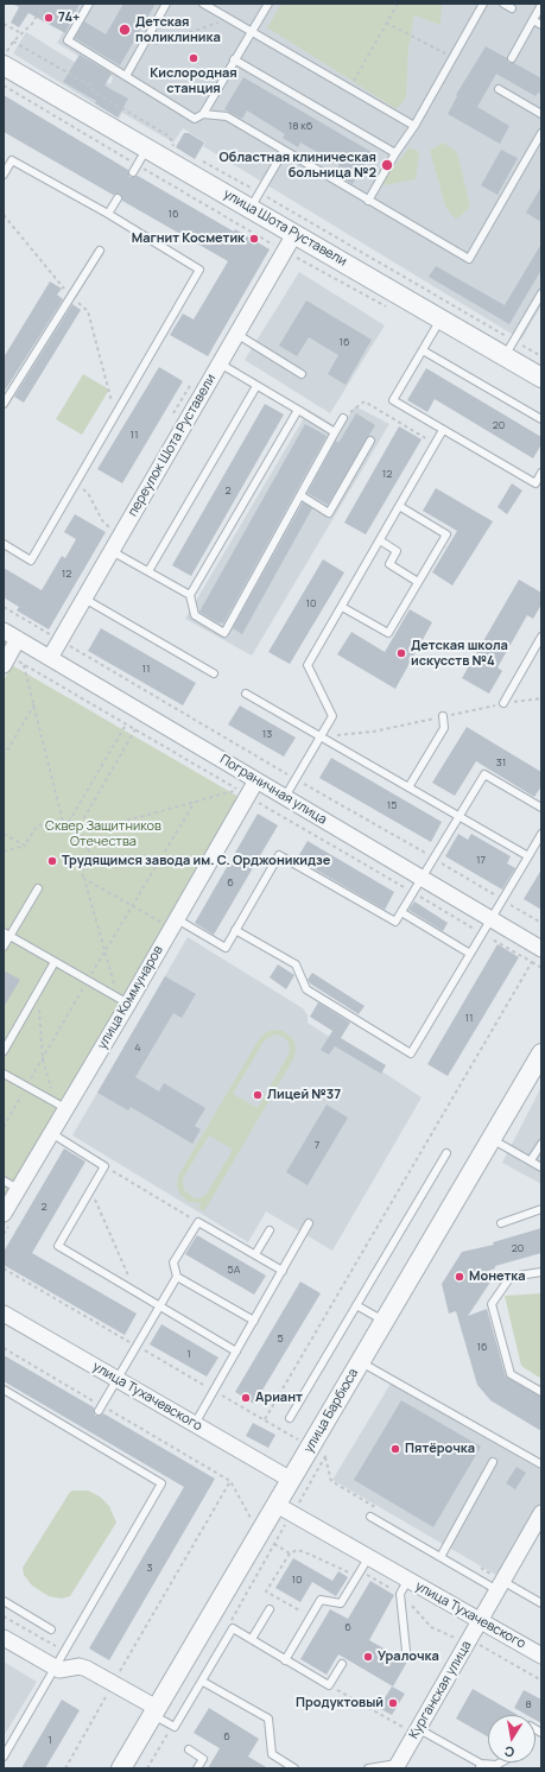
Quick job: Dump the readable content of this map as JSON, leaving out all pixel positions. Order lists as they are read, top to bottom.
{
  "streets": {
    "street": [
      "улица Шота Руставели",
      "переулок Шота Руставели",
      "Пограничная улица",
      "улица Коммунаров",
      "улица Тухачевского",
      "улица Барбюса",
      "Курганская улица"
    ]
  },
  "crossings": [
    ["улица Шота Руставели", "переулок Шота Руставели"],
    ["переулок Шота Руставели", "Пограничная улица"],
    ["Пограничная улица", "улица Коммунаров"],
    ["улица Тухачевского", "улица Барбюса"],
    ["улица Тухачевского", "Курганская улица"]
  ],
  "parks": ["Сквер Защитников Отечества"],
  "places": [
    "74+",
    "Детская поликлиника",
    "Кислородная станция",
    "Областная клиническая больница №2",
    "Магнит Косметик",
    "Детская школа искусств №4",
    "Трудящимся завода им. С. Орджоникидзе",
    "Лицей №37",
    "Монетка",
    "Ариант",
    "Пятёрочка",
    "Уралочка",
    "Продуктовый"
  ],
  "house_numbers": [
    "18 к6",
    "16",
    "16",
    "20",
    "11",
    "12",
    "2",
    "12",
    "10",
    "11",
    "13",
    "31",
    "15",
    "17",
    "6",
    "11",
    "4",
    "7",
    "2",
    "20",
    "5А",
    "5",
    "16",
    "1",
    "3",
    "10",
    "6",
    "8",
    "6",
    "1"
  ],
  "north": "bottom"
}
